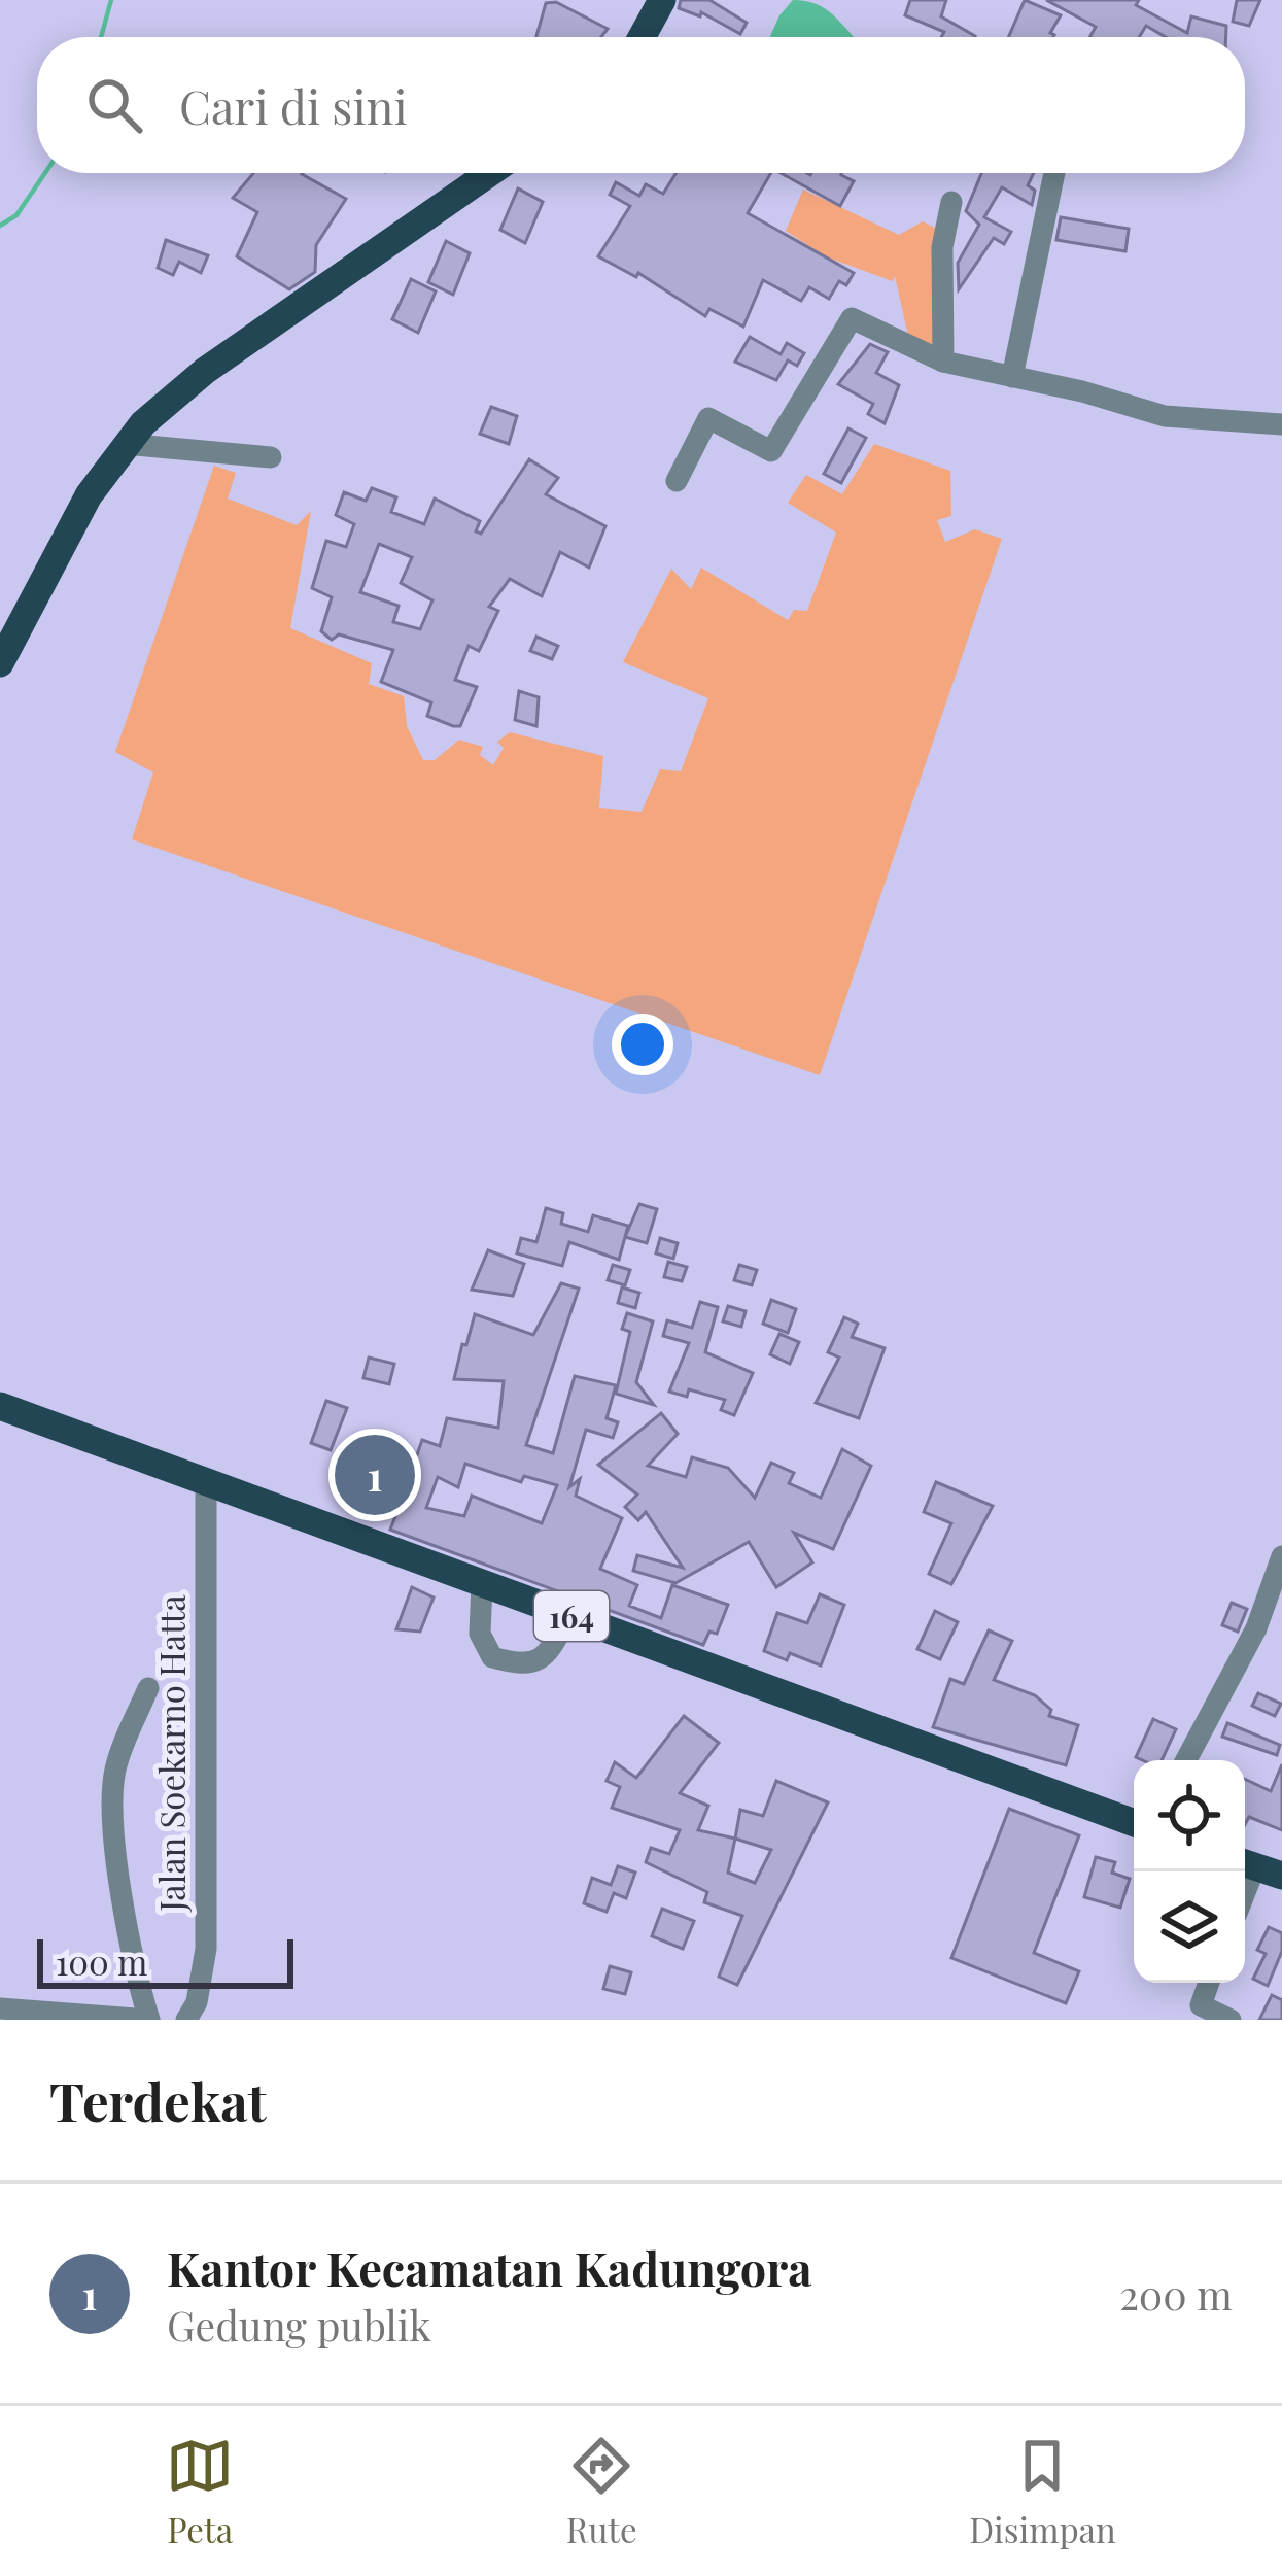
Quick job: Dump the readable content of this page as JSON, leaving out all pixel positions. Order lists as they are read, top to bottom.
{
  "streets": {
    "main road": ["164"],
    "street": ["Jalan Soekarno Hatta"]
  },
  "crossings": [
    ["164", "Jalan Soekarno Hatta"]
  ],
  "scale_bar": "100 m",
  "page": {
    "search": "Cari di sini",
    "pins": "1",
    "scale": "100 m",
    "heading": "Terdekat",
    "list": [
      {
        "mark": "1",
        "name": "Kantor Kecamatan Kadungora",
        "note": "Gedung publik",
        "value": "200 m"
      }
    ],
    "nav": ["Peta", "Rute", "Disimpan"]
  }
}
